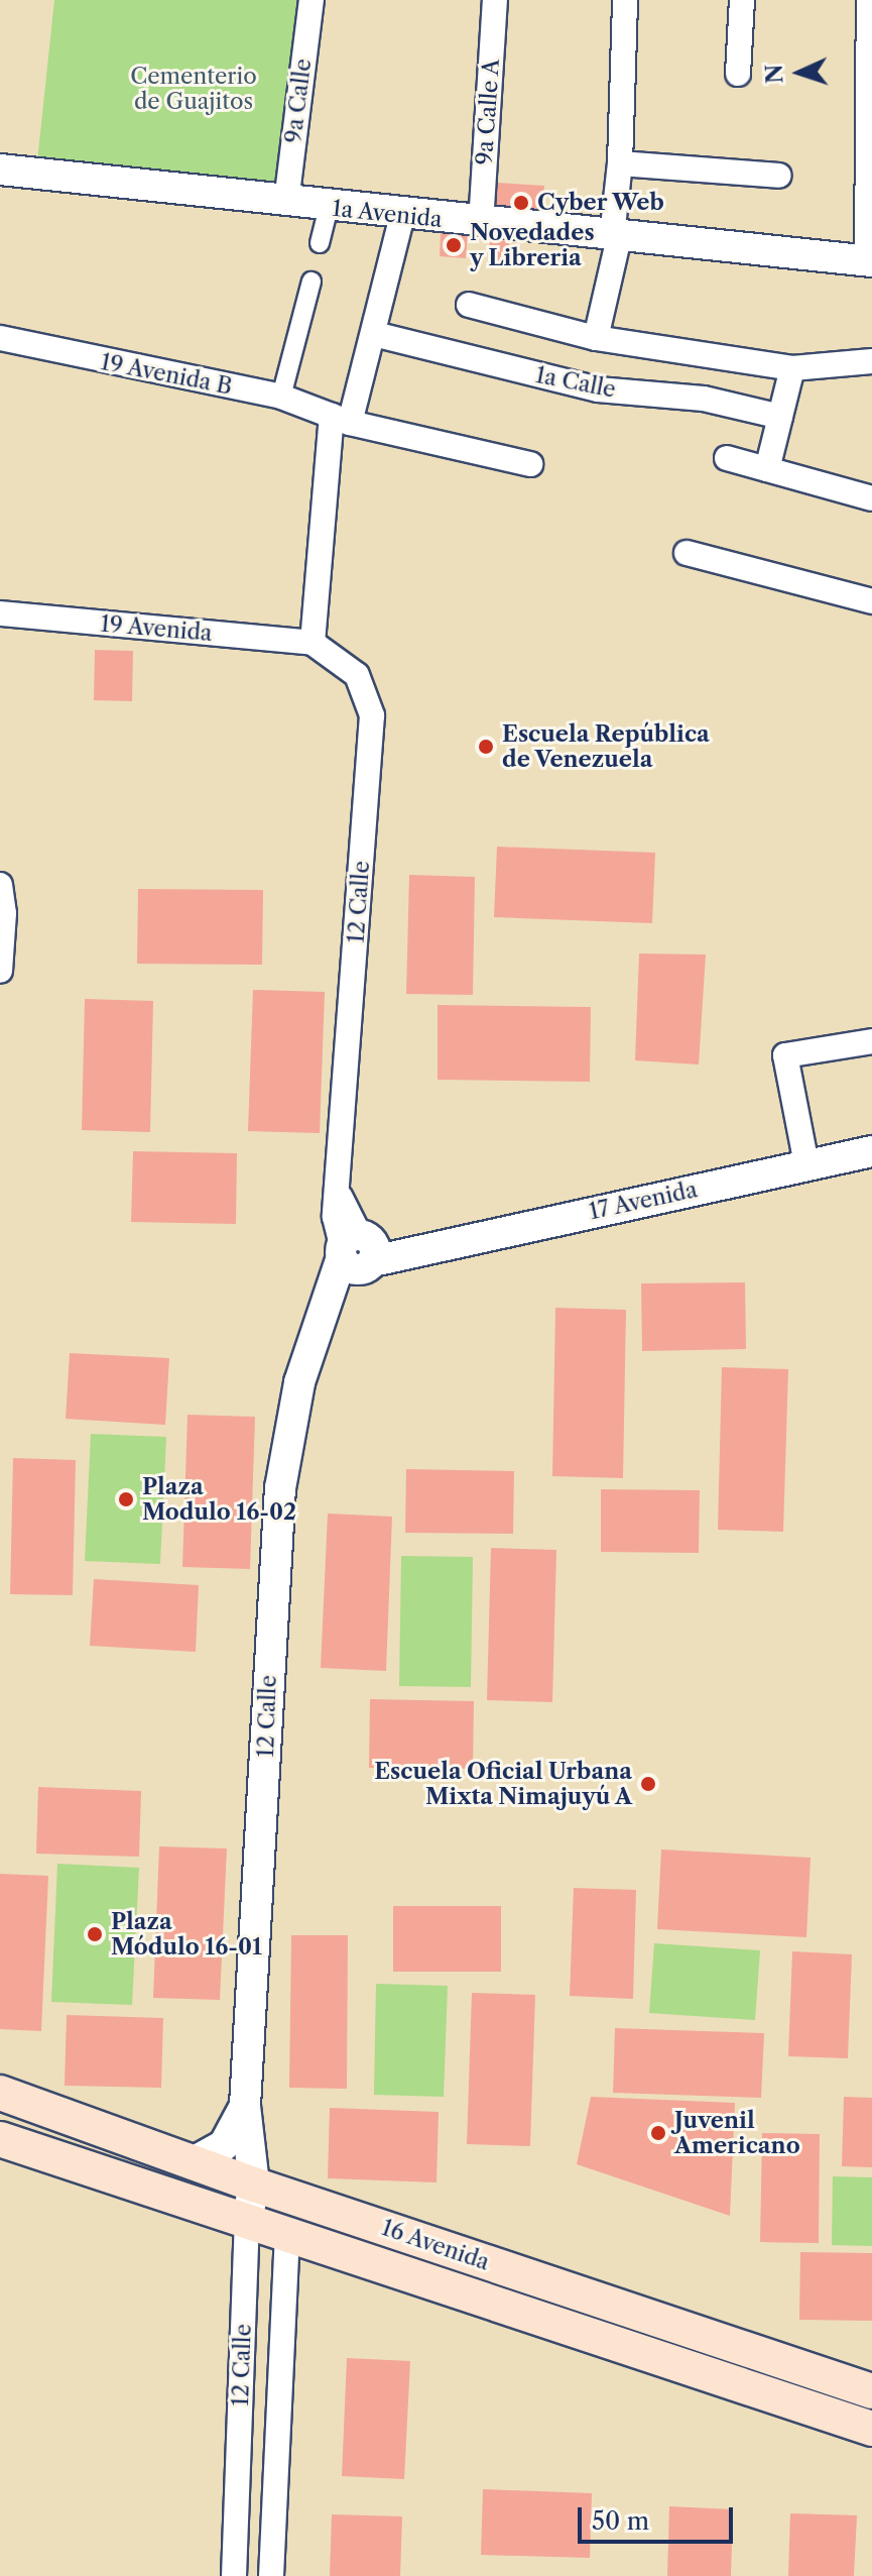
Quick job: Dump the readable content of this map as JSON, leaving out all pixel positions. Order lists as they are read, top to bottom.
{
  "streets": {
    "main road": ["16 Avenida"],
    "street": [
      "9a Calle",
      "9a Calle A",
      "1a Avenida",
      "19 Avenida B",
      "1a Calle",
      "19 Avenida",
      "12 Calle",
      "17 Avenida"
    ]
  },
  "crossings": [
    ["9a Calle", "1a Avenida"],
    ["9a Calle A", "1a Avenida"],
    ["19 Avenida", "12 Calle"],
    ["12 Calle", "17 Avenida"],
    ["12 Calle", "16 Avenida"]
  ],
  "parks": ["Cementerio de Guajitos"],
  "places": [
    "Cyber Web",
    "Novedades y Libreria",
    "Escuela República de Venezuela",
    "Plaza Modulo 16-02",
    "Escuela Oficial Urbana Mixta Nimajuyú A",
    "Plaza Módulo 16-01",
    "Juvenil Americano"
  ],
  "scale_bar": "50 m",
  "north": "left"
}
